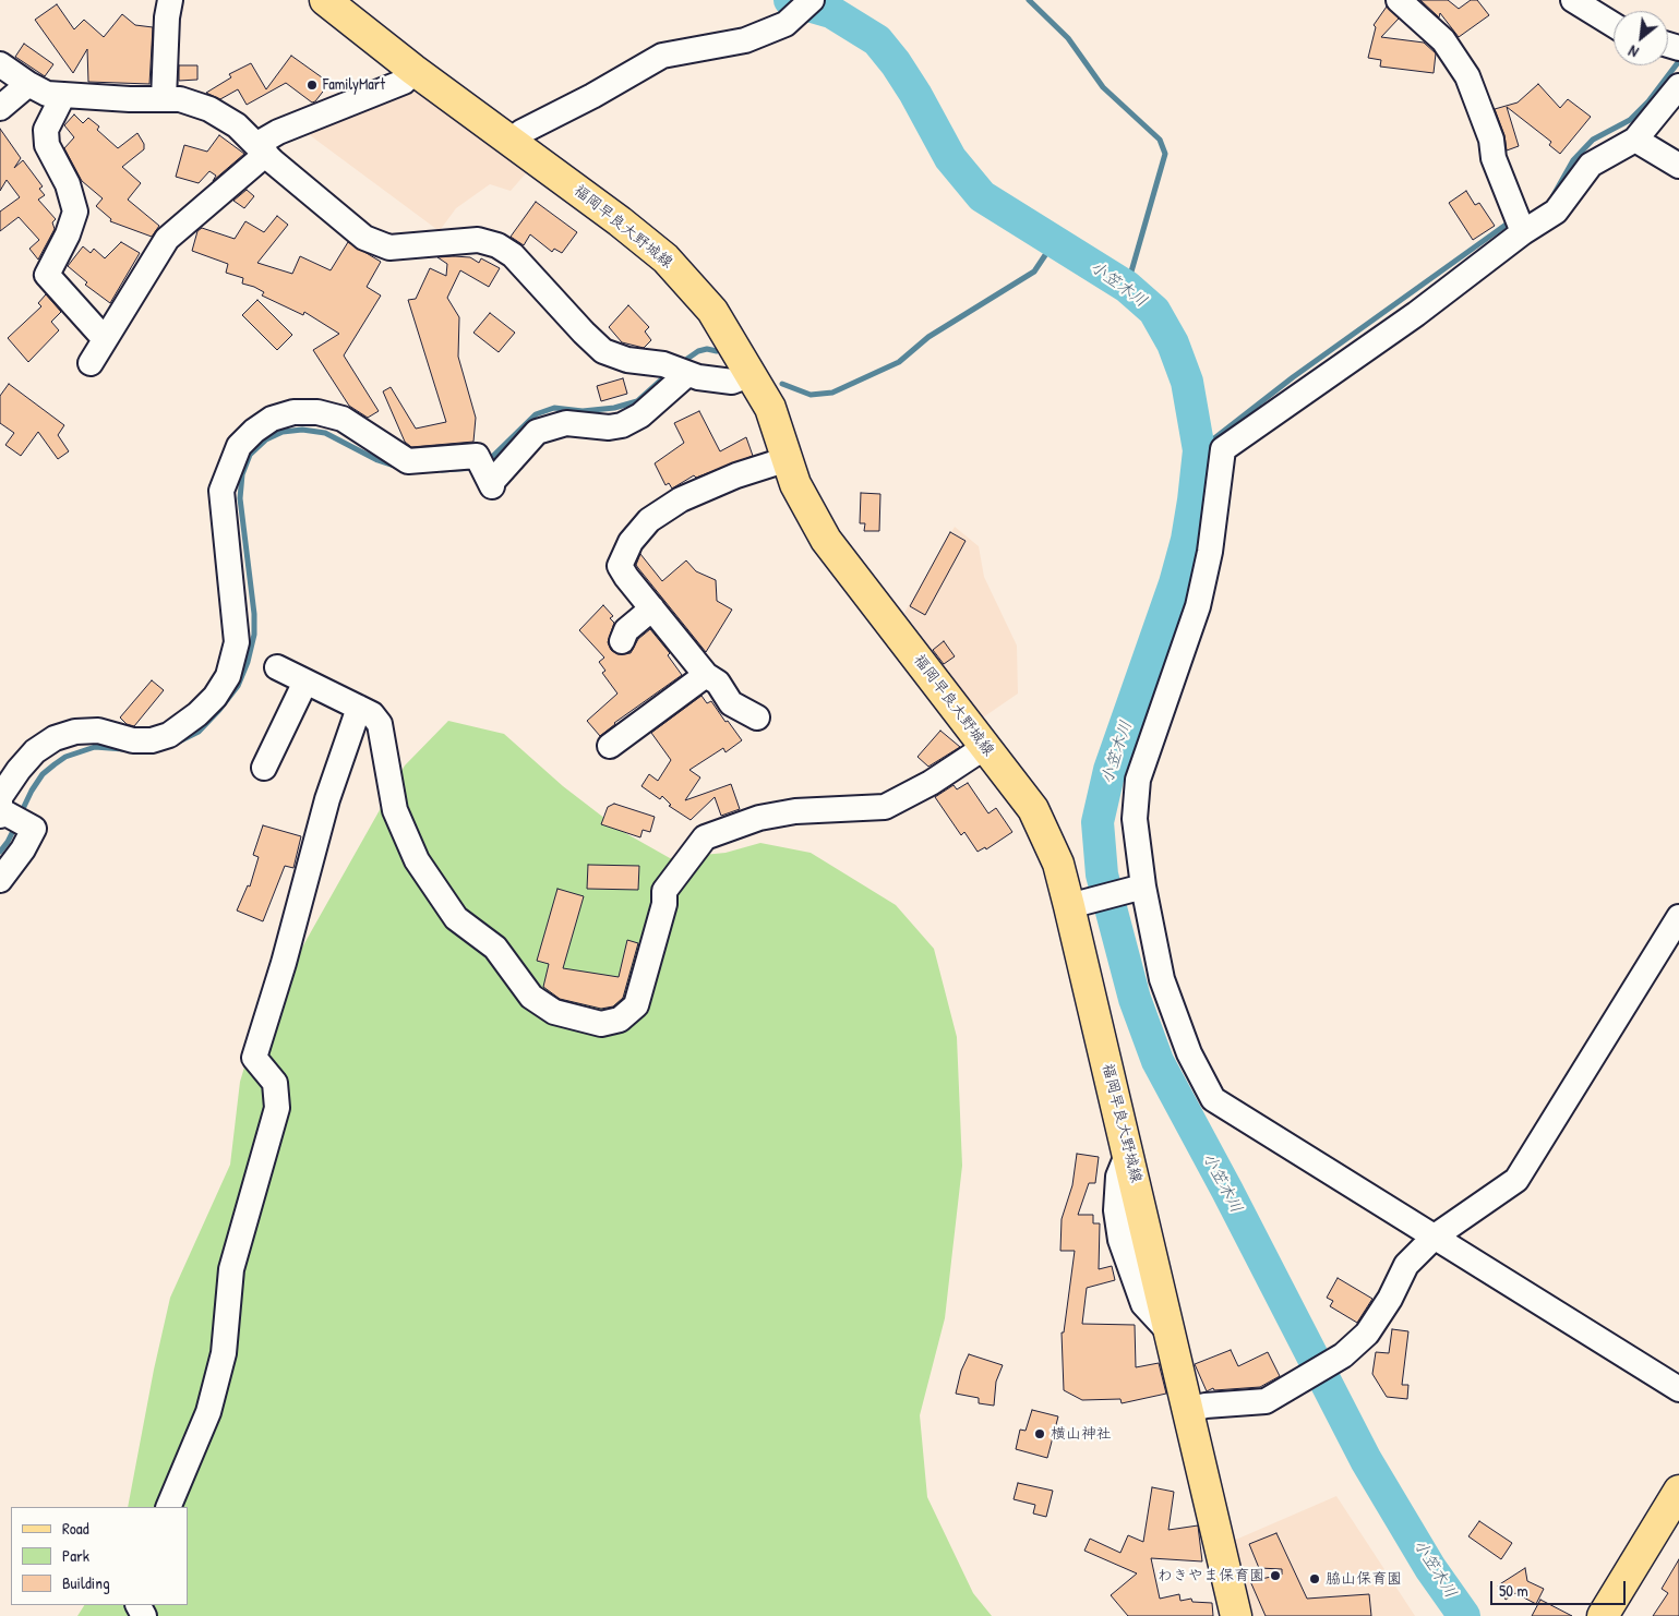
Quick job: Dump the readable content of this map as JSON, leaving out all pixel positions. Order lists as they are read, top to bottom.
{
  "streets": {
    "main road": ["福岡早良大野城線"]
  },
  "water": ["小笠木川"],
  "places": [
    "FamilyMart",
    "横山神社",
    "わきやま保育園",
    "脇山保育園"
  ],
  "legend": ["Road", "Park", "Building"],
  "scale_bar": "50 m",
  "north": "bottom left"
}
